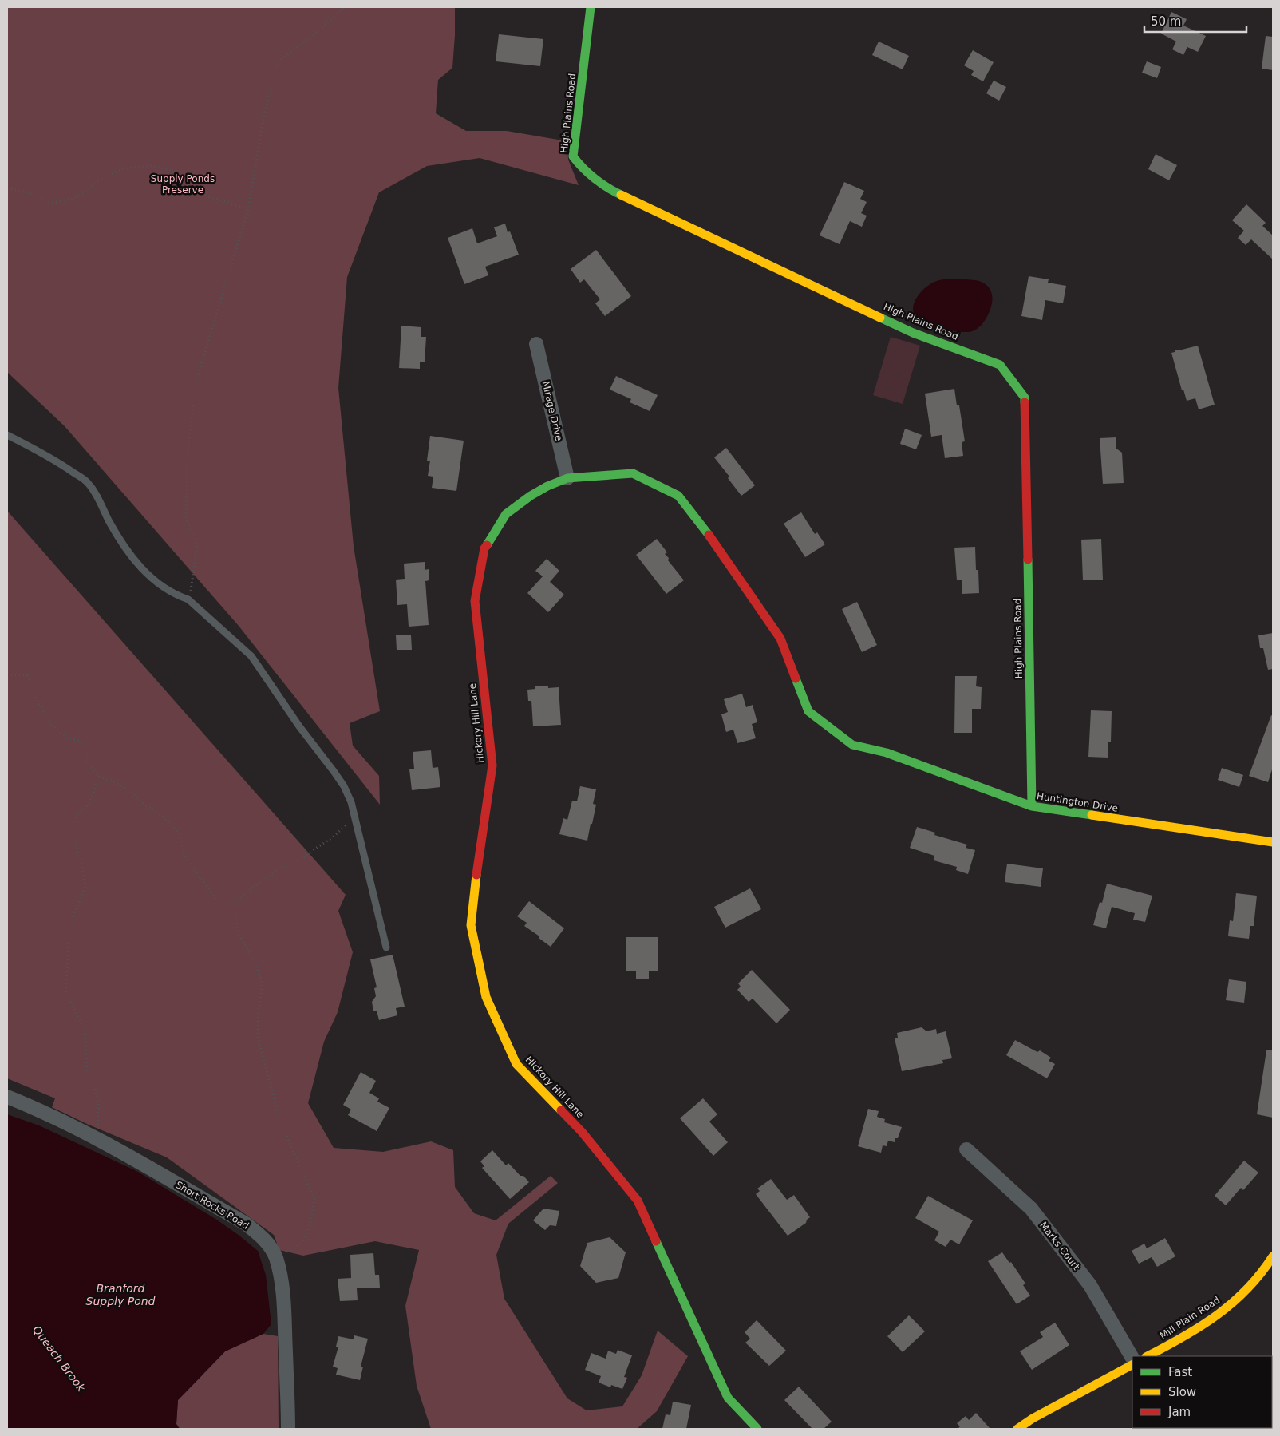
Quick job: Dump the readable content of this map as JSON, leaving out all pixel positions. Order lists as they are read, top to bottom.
{
  "streets": {
    "street": [
      "High Plains Road",
      "Mirage Drive",
      "Hickory Hill Lane",
      "Huntington Drive",
      "Short Rocks Road",
      "Marks Court",
      "Mill Plain Road"
    ]
  },
  "crossings": [
    ["High Plains Road", "Huntington Drive"],
    ["Mirage Drive", "Hickory Hill Lane"],
    ["Hickory Hill Lane", "Huntington Drive"]
  ],
  "water": ["Branford Supply Pond", "Queach Brook"],
  "parks": ["Supply Ponds Preserve"],
  "legend": ["Fast", "Slow", "Jam"],
  "scale_bar": "50 m"
}
